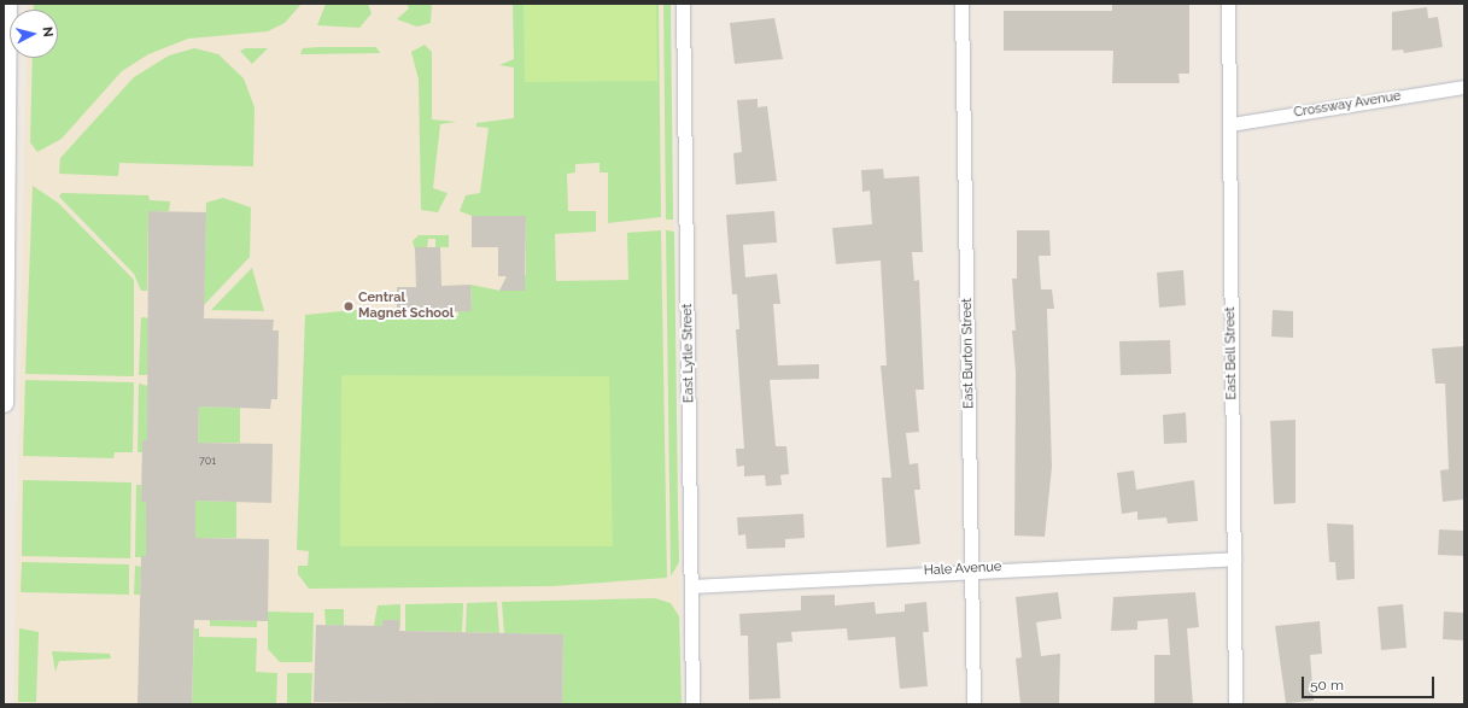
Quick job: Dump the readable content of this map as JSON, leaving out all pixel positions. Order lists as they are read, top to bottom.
{
  "streets": {
    "street": [
      "Crossway Avenue",
      "East Lytle Street",
      "East Burton Street",
      "East Bell Street",
      "Hale Avenue"
    ]
  },
  "crossings": [
    ["Crossway Avenue", "East Bell Street"],
    ["East Lytle Street", "Hale Avenue"],
    ["East Burton Street", "Hale Avenue"],
    ["East Bell Street", "Hale Avenue"]
  ],
  "places": ["Central Magnet School"],
  "house_numbers": ["701"],
  "scale_bar": "50 m",
  "north": "right"
}
